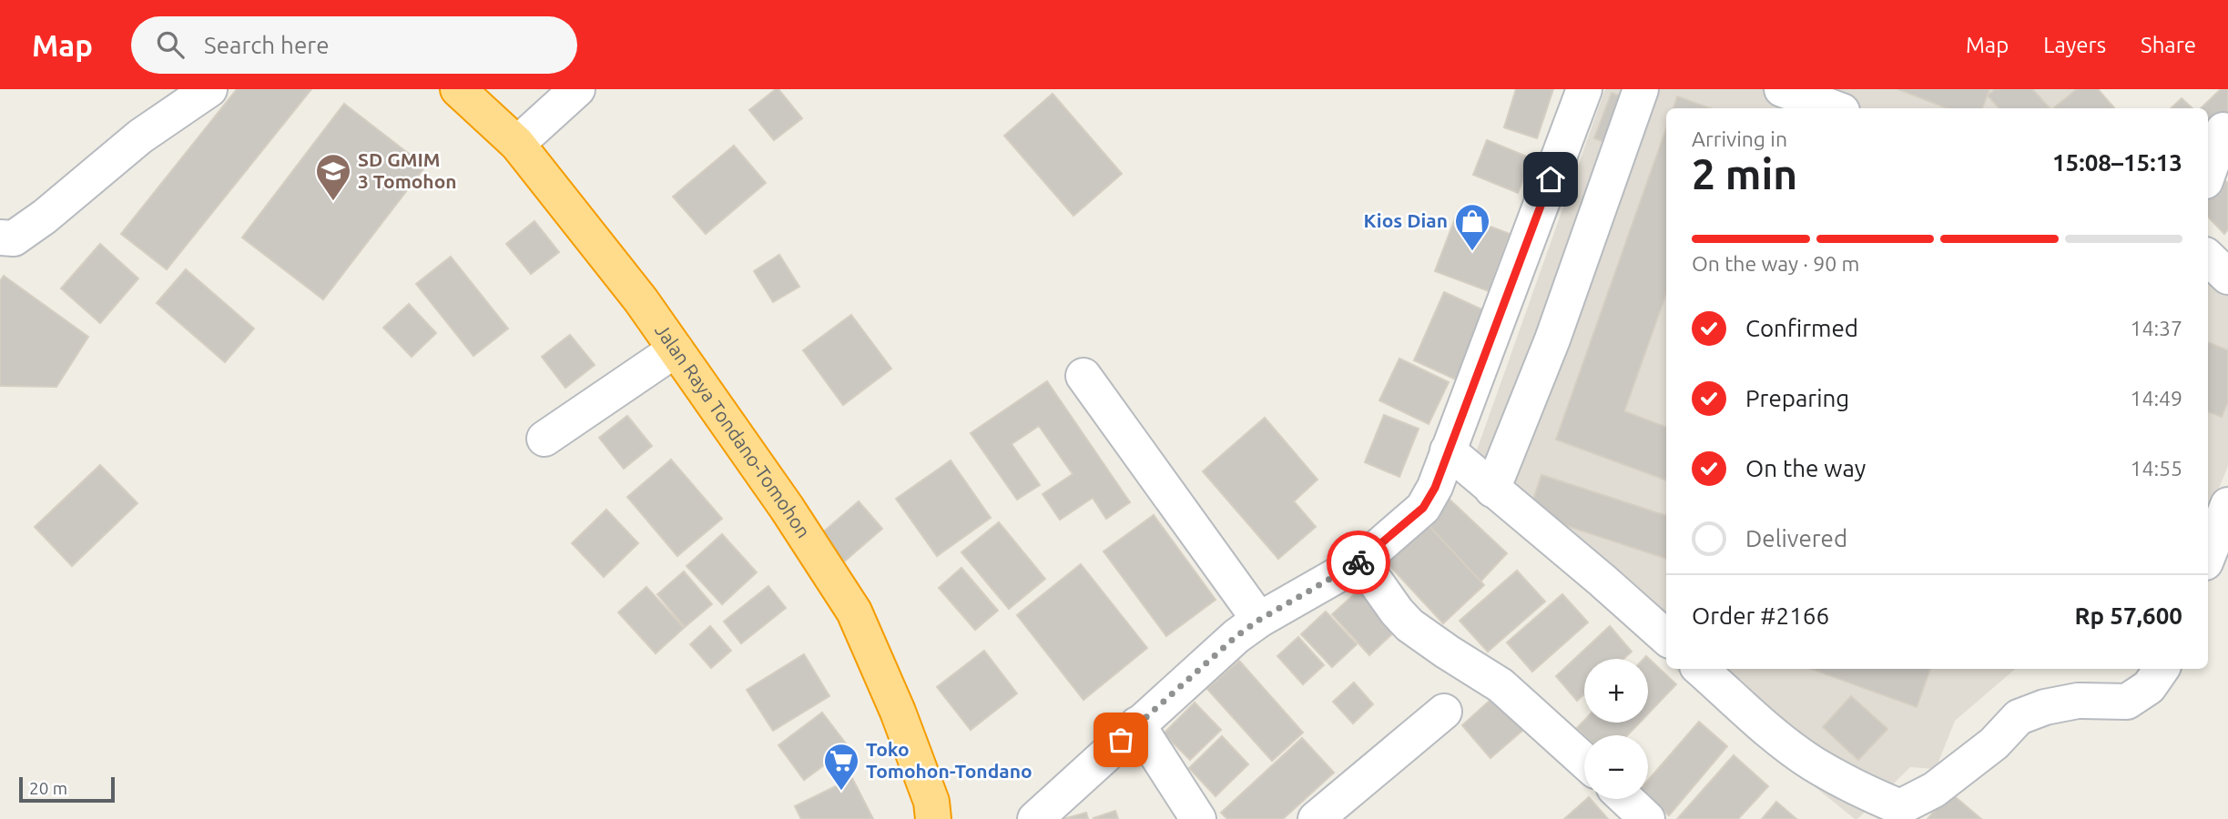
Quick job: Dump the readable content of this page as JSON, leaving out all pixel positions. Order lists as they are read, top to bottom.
{
  "streets": {
    "highway": ["Jalan Raya Tondano-Tomohon"]
  },
  "places": {
    "school or university": ["SD GMIM 3 Tomohon"],
    "shop": ["Kios Dian"],
    "supermarket": ["Toko Tomohon-Tondano"]
  },
  "scale_bar": "20 m",
  "page": {
    "header": "Map",
    "search": "Search here",
    "nav": ["Map", "Layers", "Share"],
    "heading": ["2 min", "Arriving in", "15:08–15:13"],
    "panel": ["Order #2166", "Rp 57,600"],
    "bar": "On the way · 90 m",
    "list": [
      ["Confirmed", "14:37"],
      ["Preparing", "14:49"],
      ["On the way", "14:55"],
      "Delivered"
    ],
    "map_buttons": ["+", "−"],
    "scale": "20 m"
  }
}
